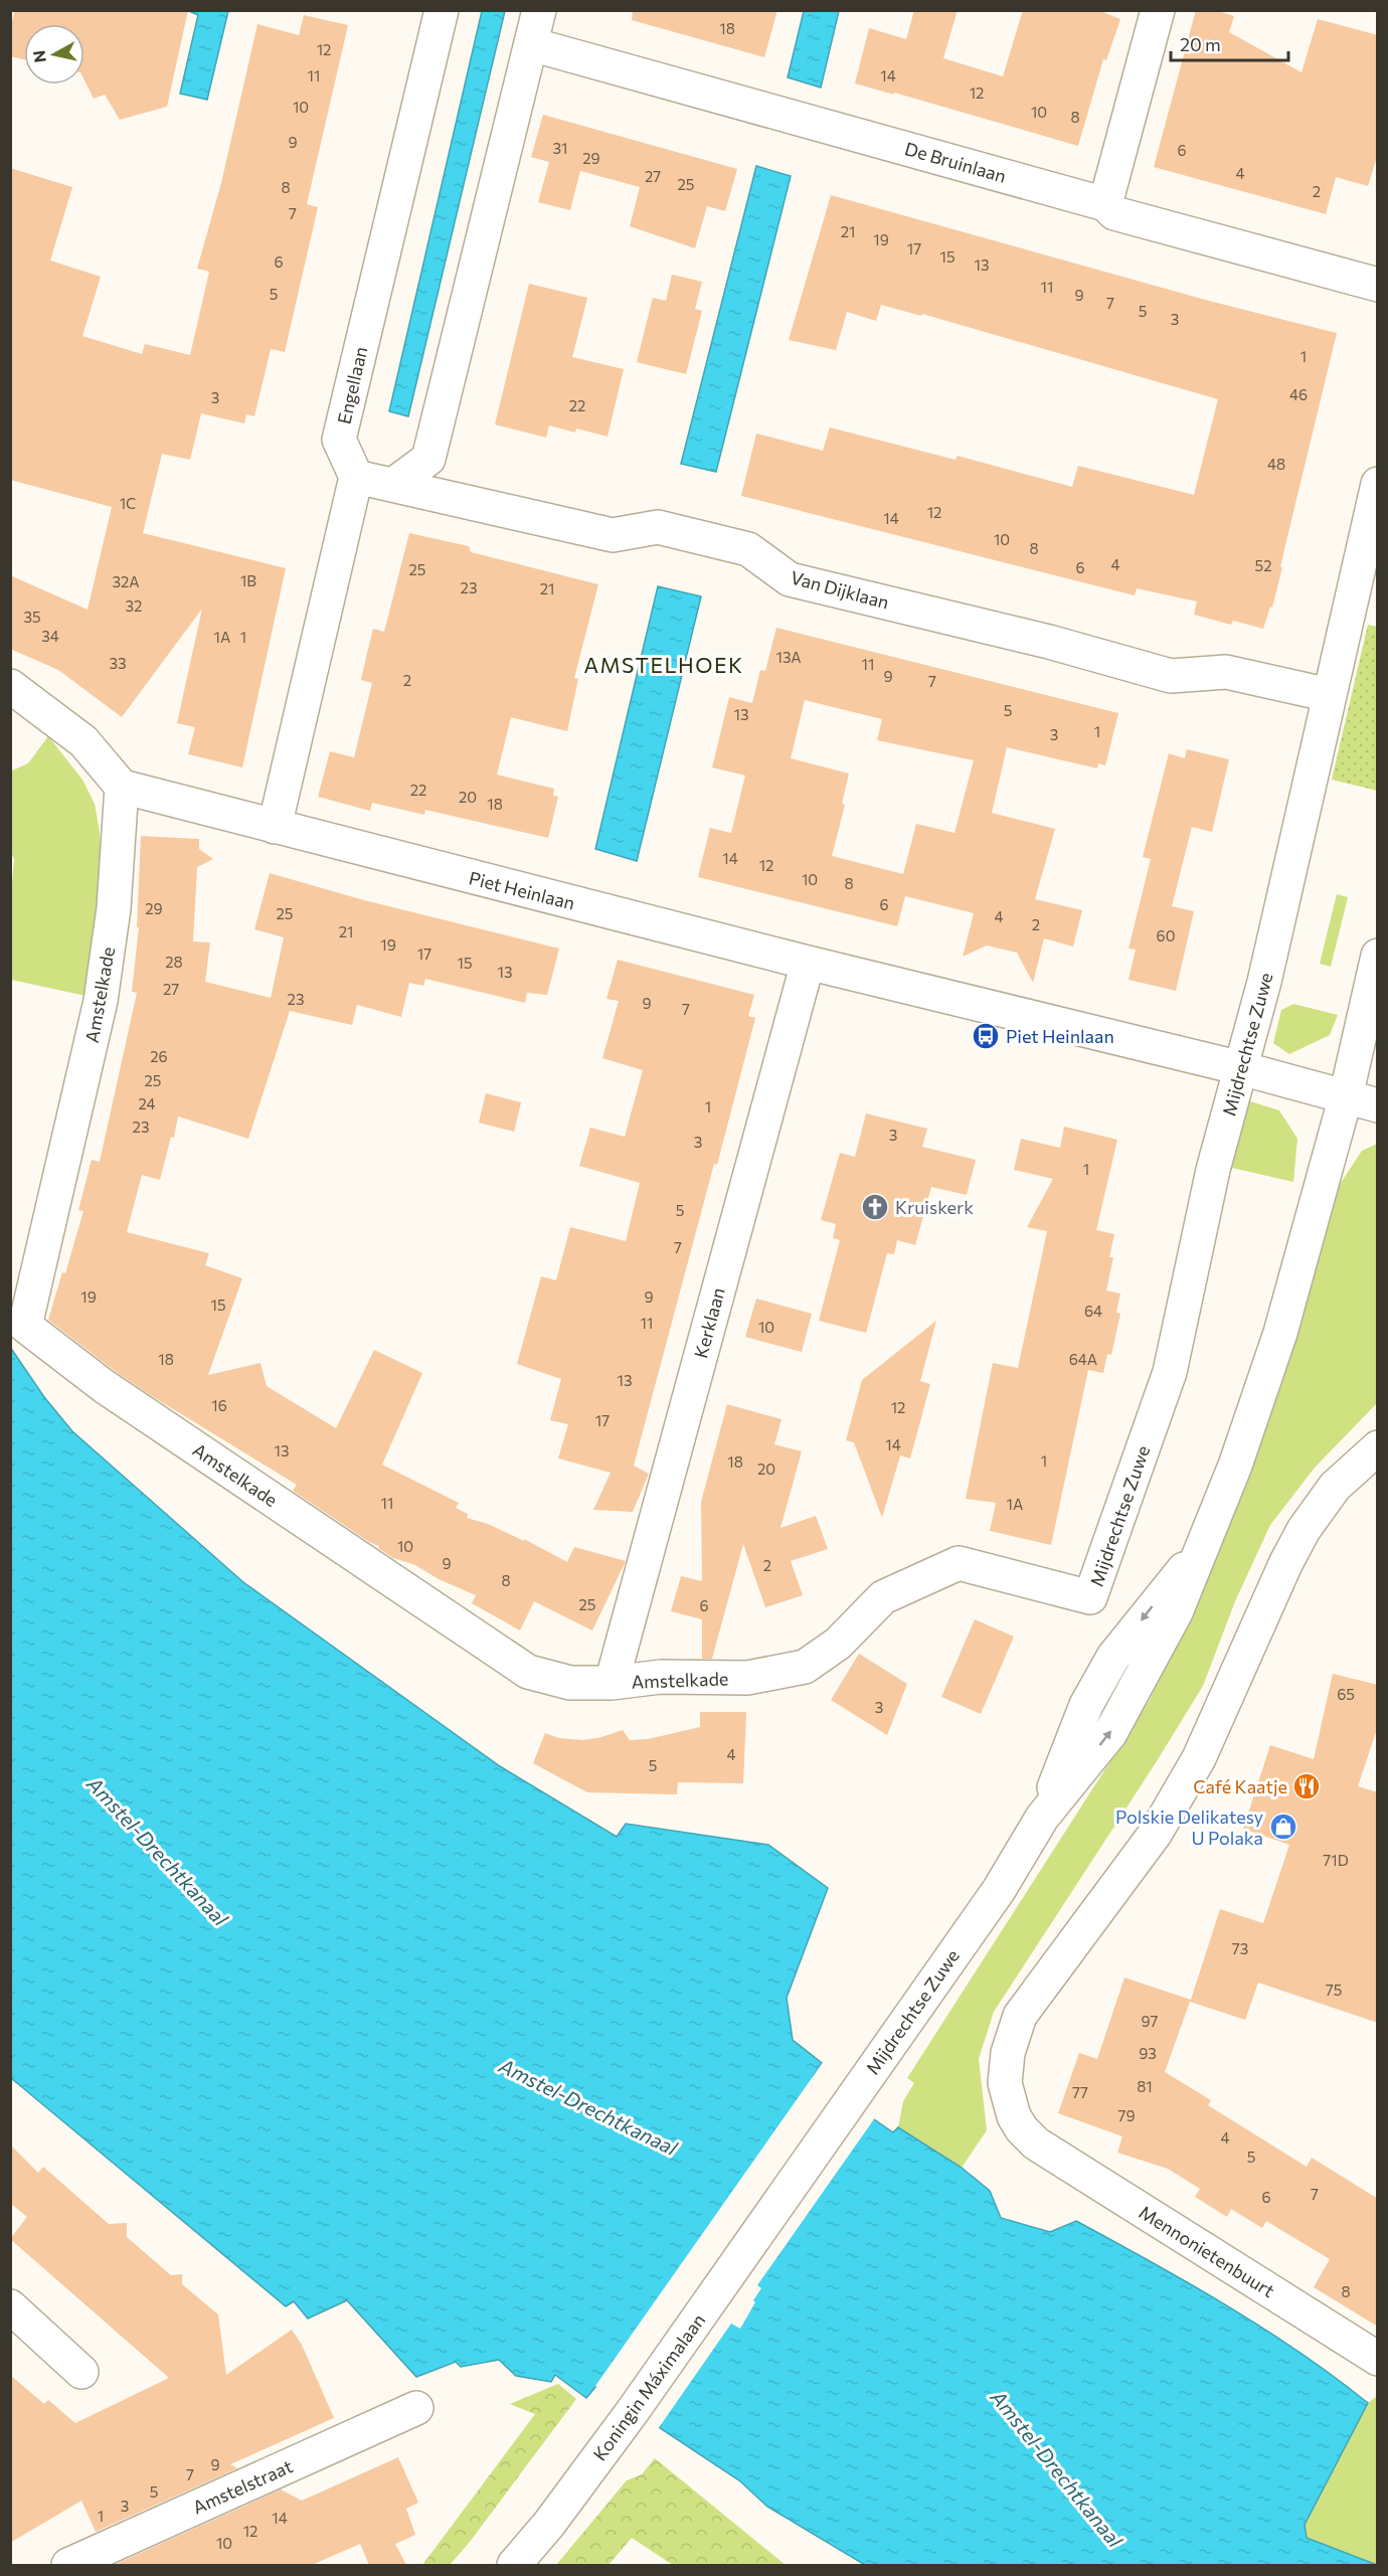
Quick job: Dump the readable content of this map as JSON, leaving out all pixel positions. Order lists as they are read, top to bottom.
{
  "streets": {
    "street": [
      "De Bruinlaan",
      "Engellaan",
      "Van Dijklaan",
      "Piet Heinlaan",
      "Amstelkade",
      "Mijdrechtse Zuwe",
      "Kerklaan",
      "Mennonietenbuurt",
      "Koningin Máximalaan",
      "Amstelstraat"
    ]
  },
  "crossings": [
    ["Engellaan", "Van Dijklaan"],
    ["Van Dijklaan", "Mijdrechtse Zuwe"],
    ["Piet Heinlaan", "Amstelkade"],
    ["Piet Heinlaan", "Mijdrechtse Zuwe"],
    ["Piet Heinlaan", "Kerklaan"],
    ["Amstelkade", "Mijdrechtse Zuwe"],
    ["Amstelkade", "Kerklaan"],
    ["Mijdrechtse Zuwe", "Koningin Máximalaan"]
  ],
  "districts": ["AMSTELHOEK"],
  "water": ["Amstel-Drechtkanaal"],
  "places": {
    "bus stop": ["Piet Heinlaan"],
    "church": ["Kruiskerk"],
    "restaurant": ["Café Kaatje"],
    "shop": ["Polskie Delikatesy U Polaka"]
  },
  "house_numbers": [
    "18",
    "12",
    "11",
    "14",
    "12",
    "10",
    "10",
    "8",
    "9",
    "31",
    "6",
    "29",
    "4",
    "27",
    "25",
    "8",
    "2",
    "7",
    "21",
    "19",
    "17",
    "15",
    "6",
    "13",
    "11",
    "5",
    "9",
    "7",
    "5",
    "3",
    "1",
    "46",
    "3",
    "22",
    "48",
    "1C",
    "12",
    "14",
    "10",
    "8",
    "4",
    "52",
    "6",
    "25",
    "1B",
    "32A",
    "23",
    "21",
    "32",
    "35",
    "34",
    "1A",
    "1",
    "13A",
    "33",
    "11",
    "9",
    "2",
    "7",
    "5",
    "13",
    "1",
    "3",
    "22",
    "20",
    "18",
    "14",
    "12",
    "10",
    "8",
    "6",
    "29",
    "25",
    "4",
    "2",
    "21",
    "60",
    "19",
    "17",
    "28",
    "15",
    "13",
    "27",
    "23",
    "9",
    "7",
    "26",
    "25",
    "24",
    "1",
    "23",
    "3",
    "3",
    "1",
    "5",
    "7",
    "19",
    "9",
    "15",
    "64",
    "11",
    "10",
    "18",
    "64A",
    "13",
    "16",
    "12",
    "17",
    "14",
    "13",
    "1",
    "18",
    "20",
    "11",
    "1A",
    "10",
    "9",
    "2",
    "8",
    "25",
    "6",
    "65",
    "3",
    "4",
    "5",
    "71D",
    "73",
    "75",
    "97",
    "93",
    "81",
    "77",
    "79",
    "4",
    "5",
    "7",
    "6",
    "8",
    "9",
    "7",
    "5",
    "3",
    "1",
    "14",
    "12",
    "10"
  ],
  "scale_bar": "20 m",
  "north": "left"
}
